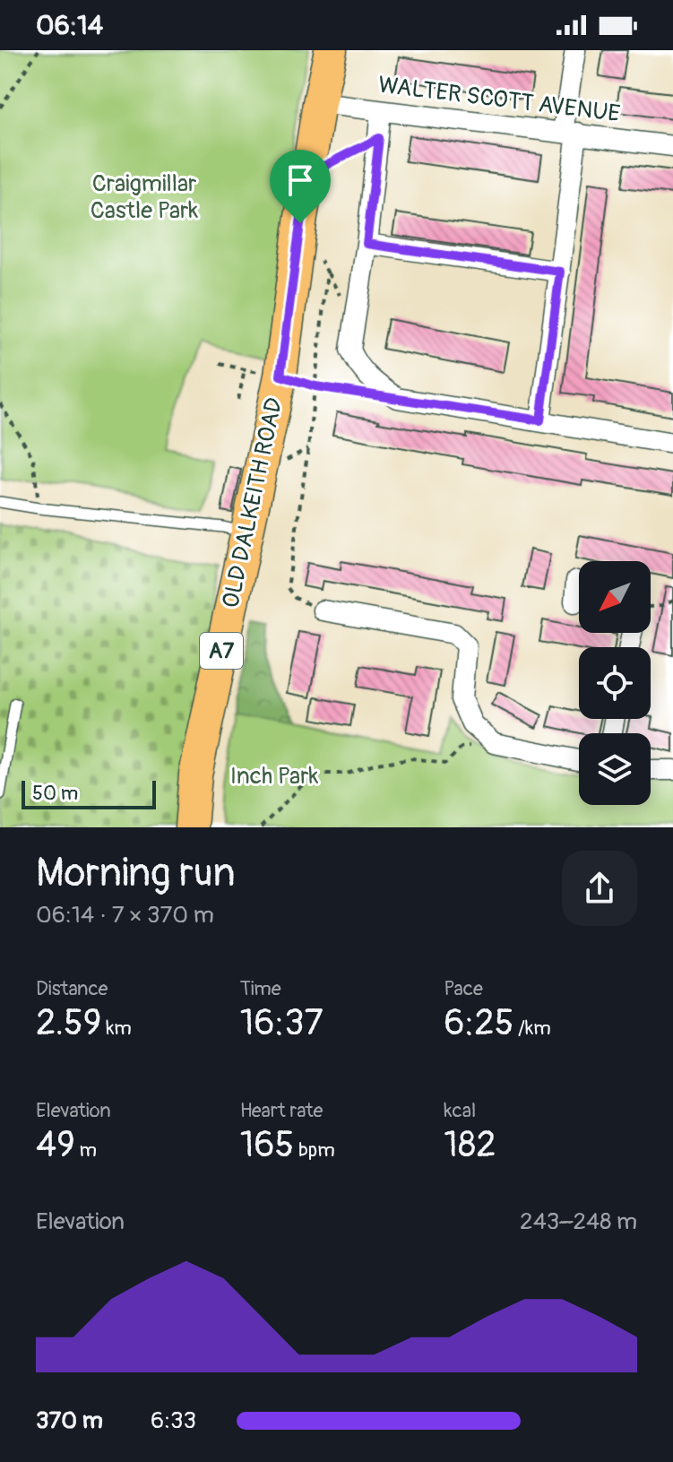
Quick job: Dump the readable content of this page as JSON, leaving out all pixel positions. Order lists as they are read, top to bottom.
{
  "streets": {
    "main road": ["OLD DALKEITH ROAD", "A7"],
    "street": ["WALTER SCOTT AVENUE"]
  },
  "crossings": [
    ["WALTER SCOTT AVENUE", "OLD DALKEITH ROAD"]
  ],
  "parks": ["Craigmillar Castle Park", "Inch Park"],
  "scale_bar": "50 m",
  "north": "bottom left",
  "page": {
    "status": "06:14",
    "scale": "50 m",
    "heading": ["Morning run", "06:14 · 7 × 370 m"],
    "stats": [
      ["Distance", "2.59 km"],
      ["Time", "16:37"],
      ["Pace", "6:25 /km"],
      ["Elevation", "49 m"],
      ["Heart rate", "165 bpm"],
      ["kcal", "182"]
    ],
    "chart": ["Elevation", "243–248 m"],
    "list": [
      {
        "name": "370 m",
        "note": "6:33"
      }
    ]
  }
}
